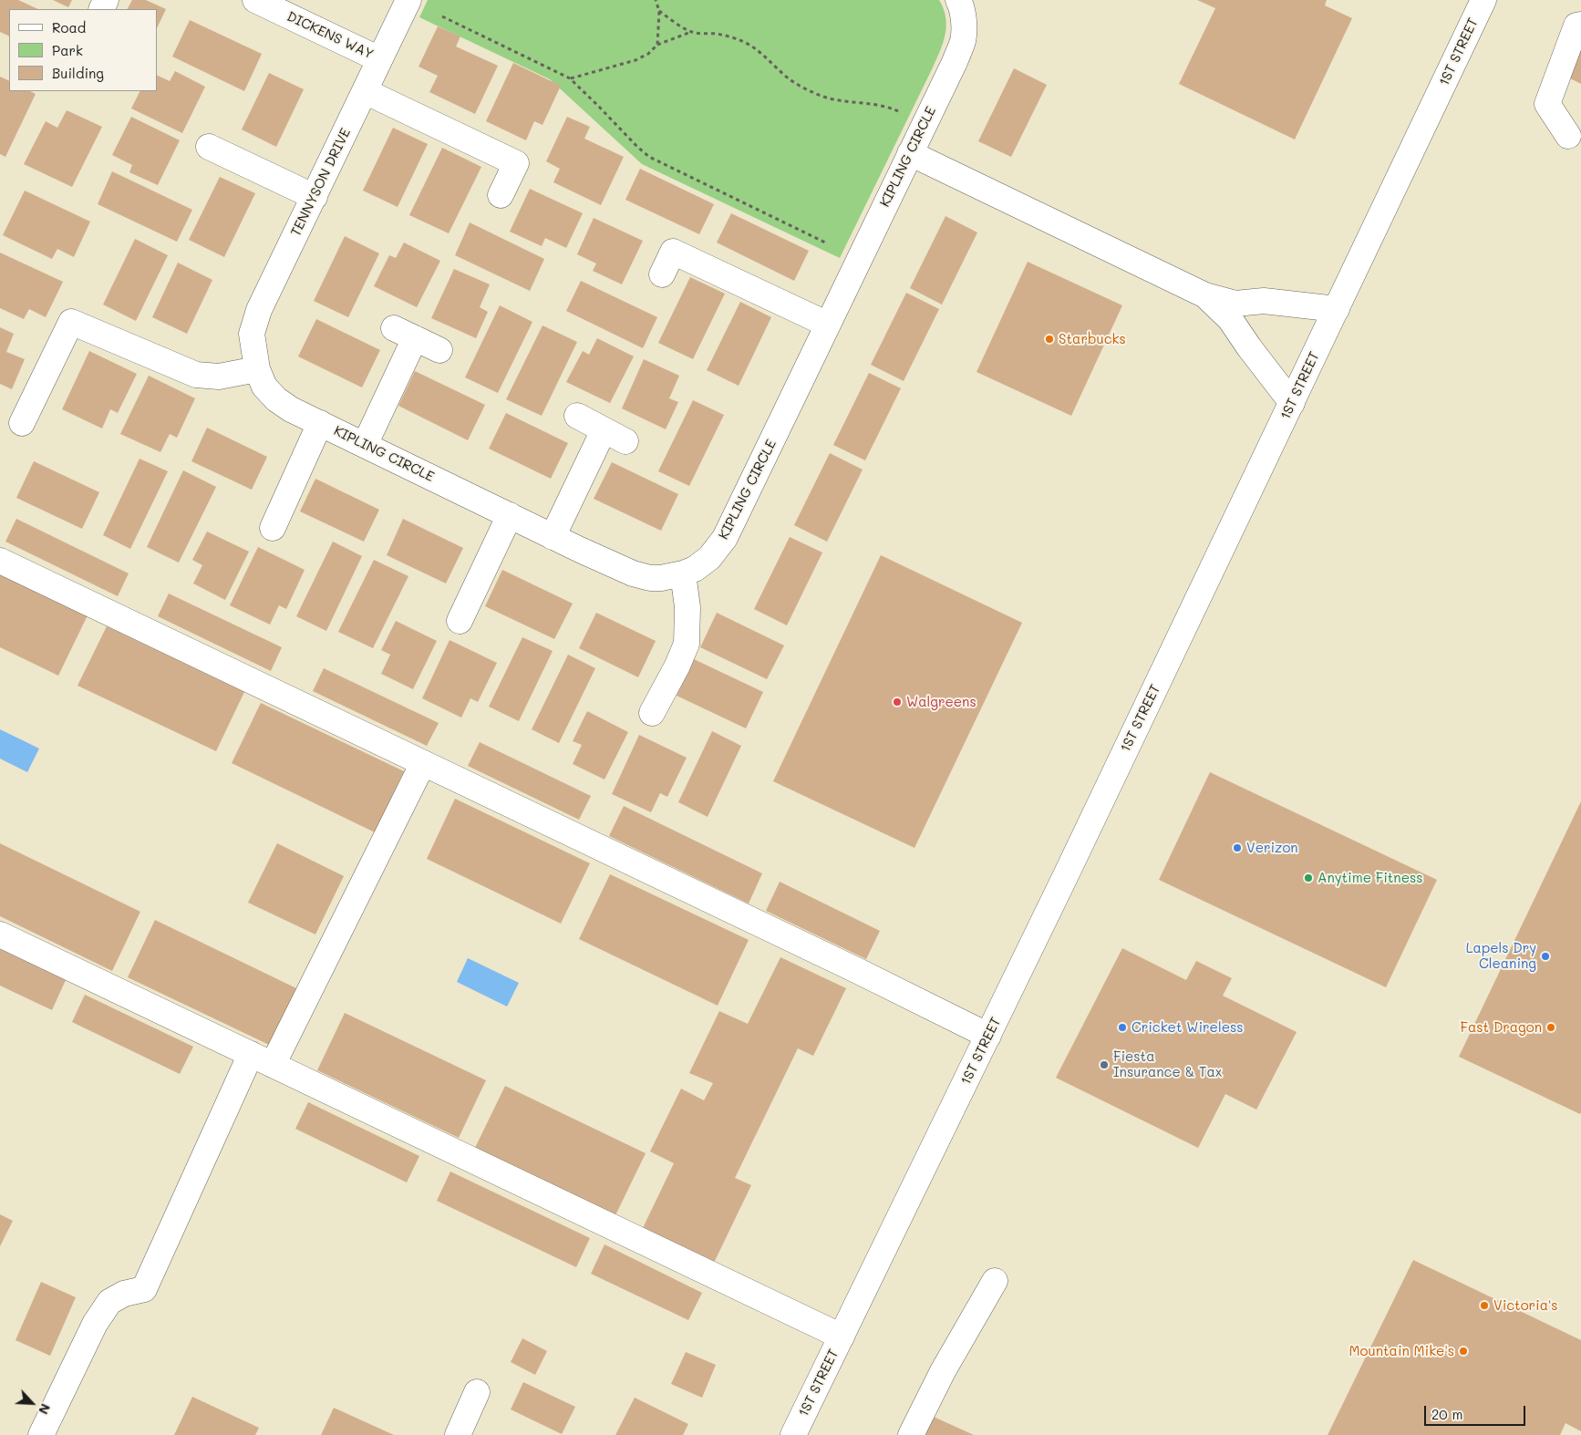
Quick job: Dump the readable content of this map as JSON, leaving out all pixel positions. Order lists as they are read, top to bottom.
{
  "streets": {
    "street": [
      "DICKENS WAY",
      "1ST STREET",
      "KIPLING CIRCLE",
      "TENNYSON DRIVE"
    ]
  },
  "crossings": [
    ["DICKENS WAY", "TENNYSON DRIVE"],
    ["KIPLING CIRCLE", "TENNYSON DRIVE"]
  ],
  "places": [
    "Starbucks",
    "Walgreens",
    "Verizon",
    "Anytime Fitness",
    "Lapels Dry Cleaning",
    "Cricket Wireless",
    "Fast Dragon",
    "Fiesta Insurance & Tax",
    "Victoria's",
    "Mountain Mike's"
  ],
  "legend": ["Road", "Park", "Building"],
  "scale_bar": "20 m",
  "north": "bottom right"
}
